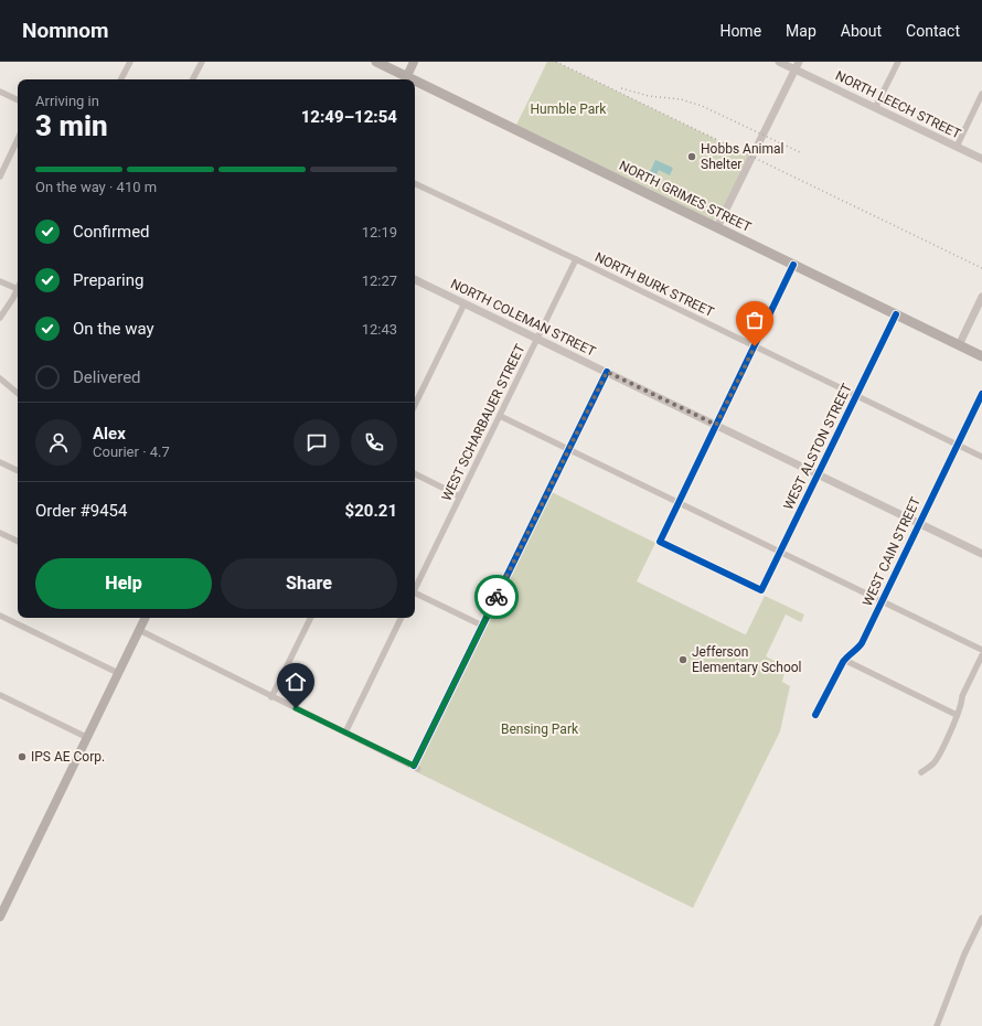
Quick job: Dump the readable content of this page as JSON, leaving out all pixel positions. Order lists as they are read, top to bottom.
{
  "streets": {
    "main road": ["NORTH GRIMES STREET"],
    "street": [
      "NORTH LEECH STREET",
      "NORTH BURK STREET",
      "NORTH COLEMAN STREET",
      "WEST SCHARBAUER STREET",
      "WEST ALSTON STREET",
      "WEST CAIN STREET"
    ]
  },
  "crossings": [
    ["NORTH GRIMES STREET", "WEST ALSTON STREET"],
    ["NORTH BURK STREET", "WEST SCHARBAUER STREET"],
    ["NORTH BURK STREET", "WEST ALSTON STREET"],
    ["NORTH BURK STREET", "WEST CAIN STREET"],
    ["NORTH COLEMAN STREET", "WEST SCHARBAUER STREET"],
    ["NORTH COLEMAN STREET", "WEST ALSTON STREET"],
    ["NORTH COLEMAN STREET", "WEST CAIN STREET"]
  ],
  "parks": ["Humble Park", "Bensing Park"],
  "places": ["Hobbs Animal Shelter", "Jefferson Elementary School", "IPS AE Corp."],
  "page": {
    "header": "Nomnom",
    "nav": [
      "Home",
      "Map",
      "About",
      "Contact"
    ],
    "heading": ["3 min", "Arriving in", "12:49–12:54"],
    "panel": [
      "Alex",
      "Courier · 4.7",
      "Order #9454",
      "$20.21"
    ],
    "bar": "On the way · 410 m",
    "list": [
      ["Confirmed", "12:19"],
      ["Preparing", "12:27"],
      ["On the way", "12:43"],
      "Delivered"
    ],
    "buttons": ["Help", "Share"]
  }
}
